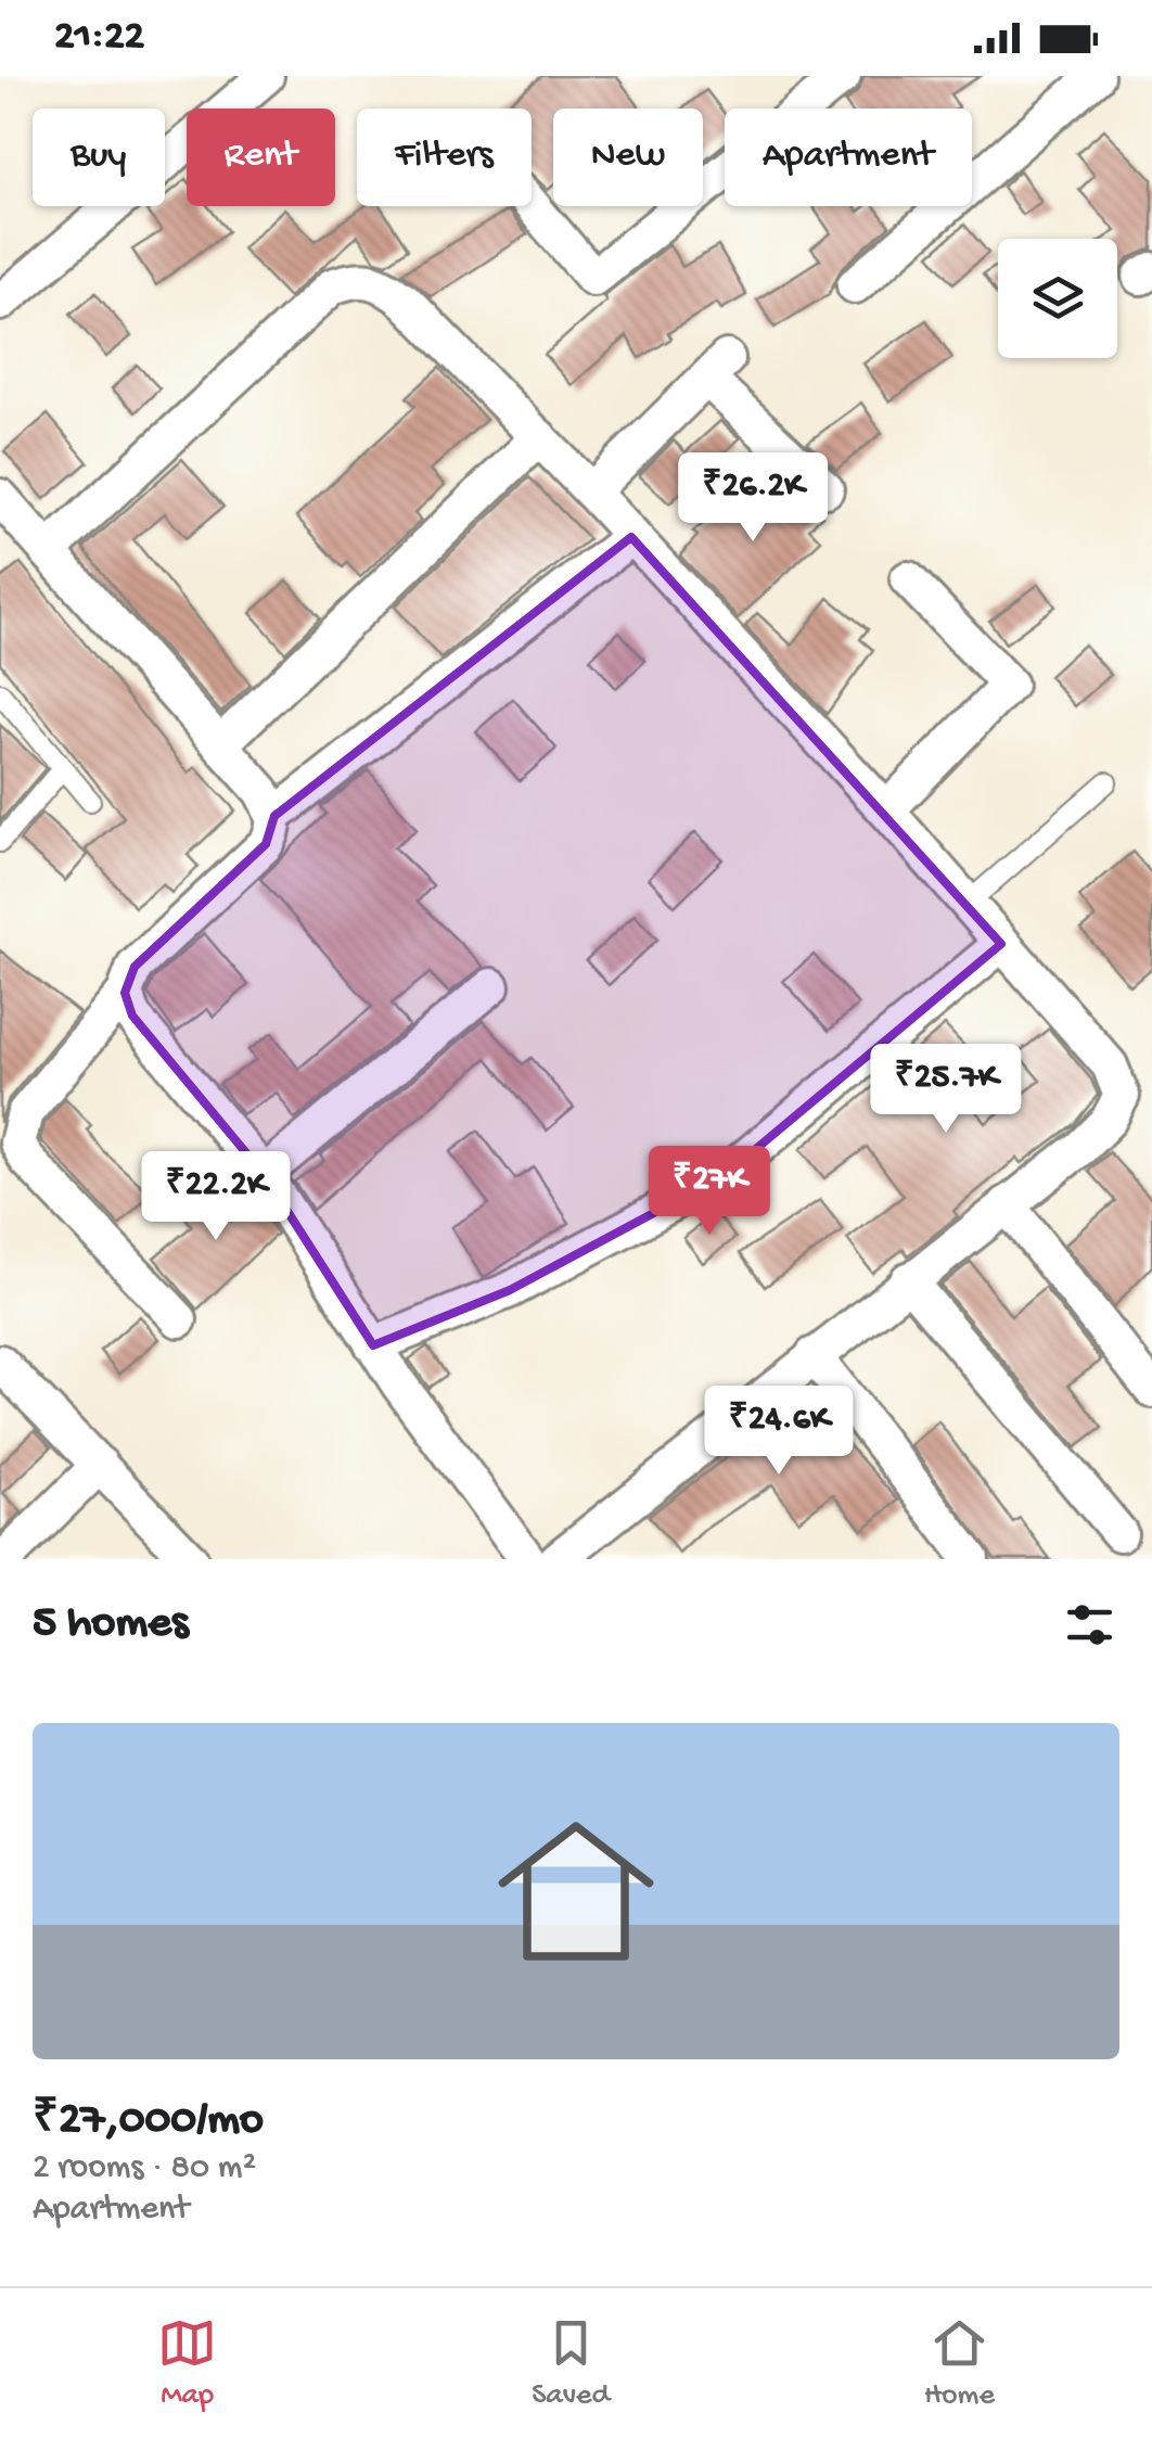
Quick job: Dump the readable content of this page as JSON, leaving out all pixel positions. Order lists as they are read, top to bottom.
{
  "page": {
    "status": "21:22",
    "chip": [
      "Buy",
      "Rent",
      "Filters",
      "New",
      "Apartment"
    ],
    "price": [
      "₹26.2K",
      "₹25.7K",
      "₹27K",
      "₹22.2K",
      "₹24.6K"
    ],
    "heading": "5 homes",
    "list": [
      {
        "name": "₹27,000/mo",
        "note": "2 rooms · 80 m² · Apartment"
      }
    ],
    "tabs": ["Map", "Saved", "Home"]
  }
}
